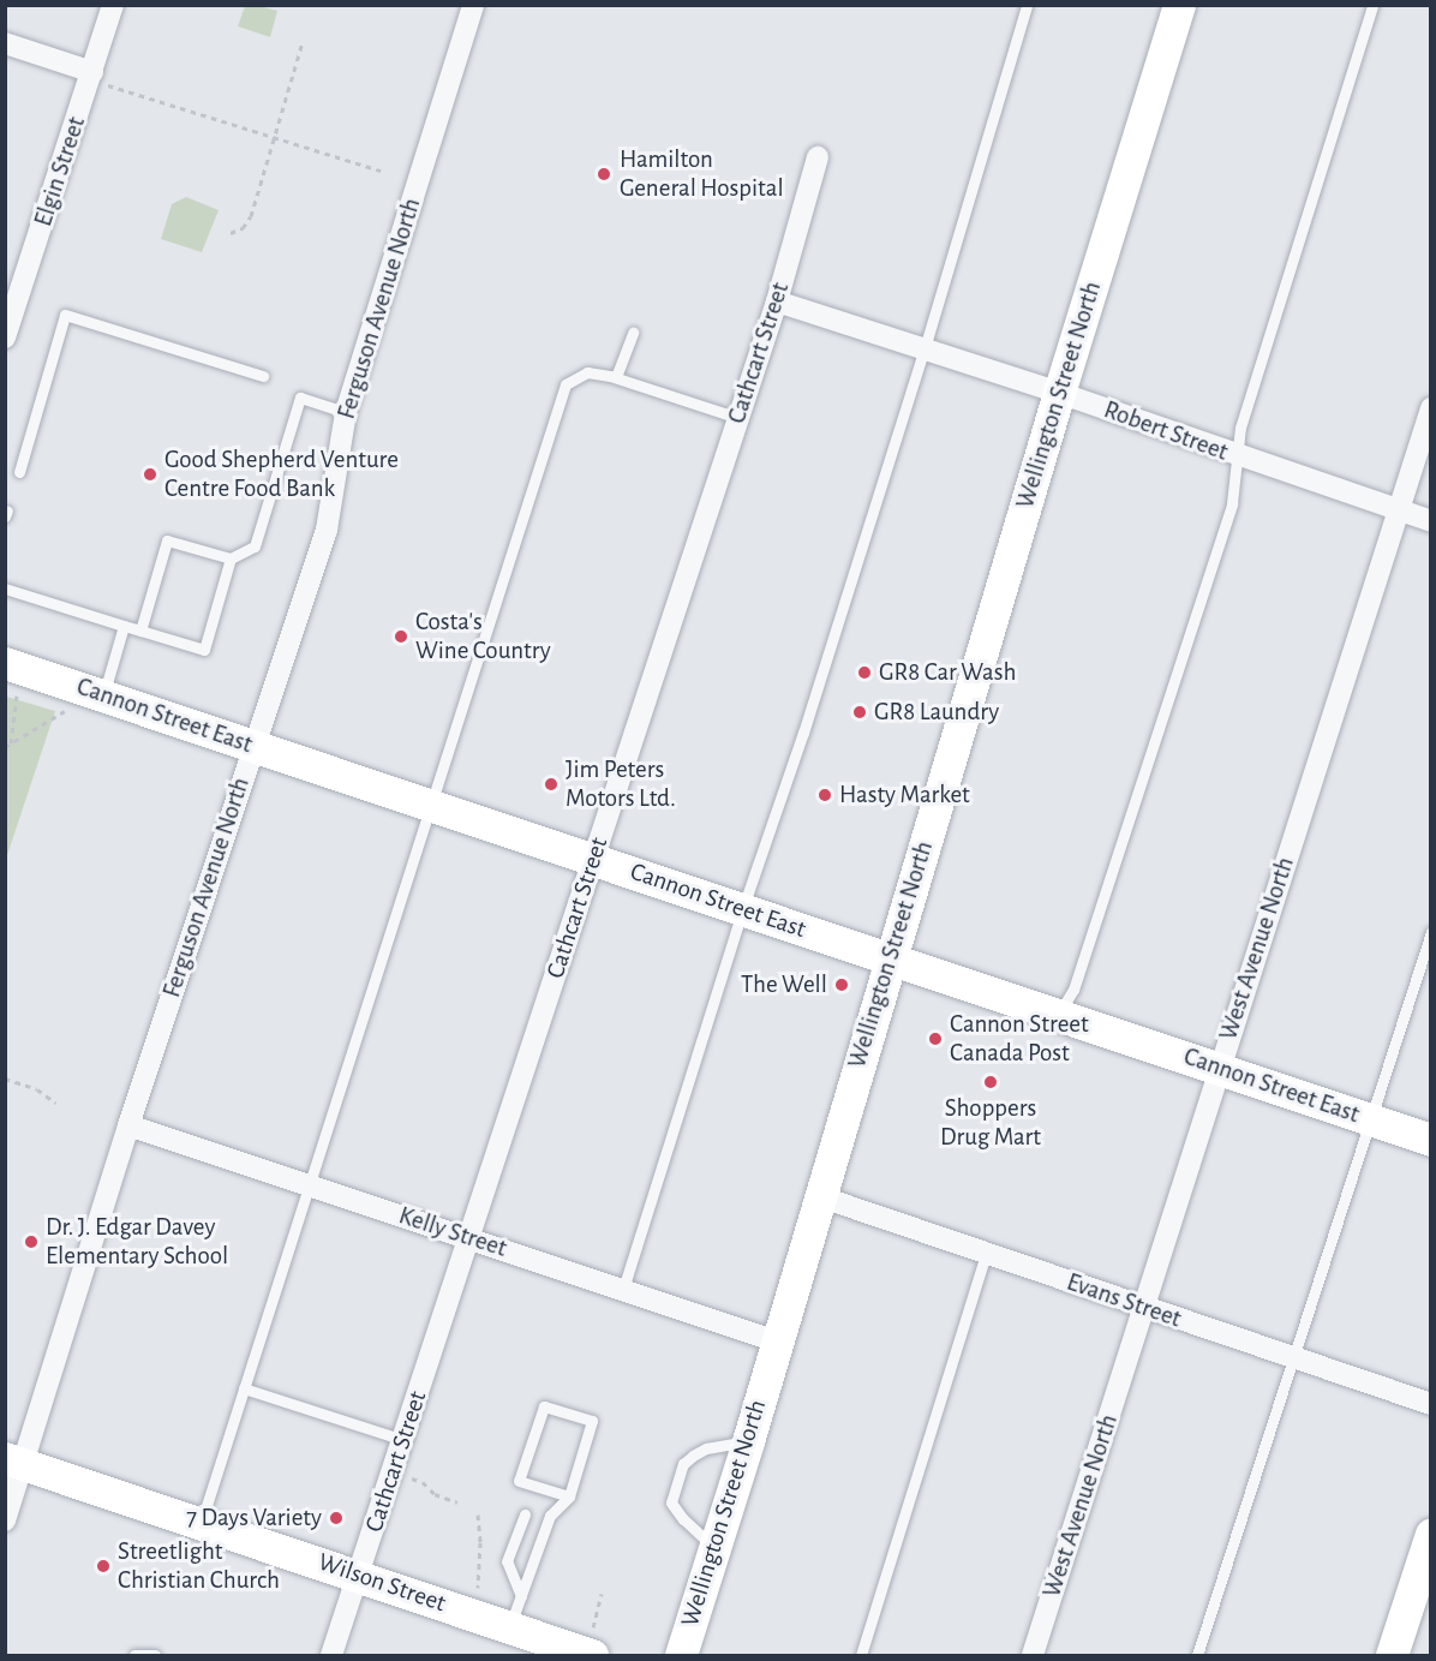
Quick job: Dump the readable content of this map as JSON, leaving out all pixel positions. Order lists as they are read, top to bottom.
{
  "streets": {
    "main road": ["Wellington Street North", "Cannon Street East", "Wilson Street"],
    "street": [
      "Elgin Street",
      "Ferguson Avenue North",
      "Cathcart Street",
      "Robert Street",
      "West Avenue North",
      "Kelly Street",
      "Evans Street"
    ]
  },
  "crossings": [
    ["Ferguson Avenue North", "Cannon Street East"],
    ["Ferguson Avenue North", "Kelly Street"],
    ["Ferguson Avenue North", "Wilson Street"],
    ["Cathcart Street", "Robert Street"],
    ["Cathcart Street", "Cannon Street East"],
    ["Cathcart Street", "Kelly Street"],
    ["Cathcart Street", "Wilson Street"],
    ["Wellington Street North", "Robert Street"],
    ["Wellington Street North", "Cannon Street East"],
    ["Wellington Street North", "Kelly Street"],
    ["Wellington Street North", "Evans Street"],
    ["Robert Street", "West Avenue North"],
    ["Cannon Street East", "West Avenue North"],
    ["West Avenue North", "Evans Street"]
  ],
  "places": [
    "Hamilton General Hospital",
    "Good Shepherd Venture Centre Food Bank",
    "Costa's Wine Country",
    "GR8 Car Wash",
    "GR8 Laundry",
    "Jim Peters Motors Ltd.",
    "Hasty Market",
    "The Well",
    "Cannon Street Canada Post",
    "Shoppers Drug Mart",
    "Dr. J. Edgar Davey Elementary School",
    "7 Days Variety",
    "Streetlight Christian Church"
  ]
}
